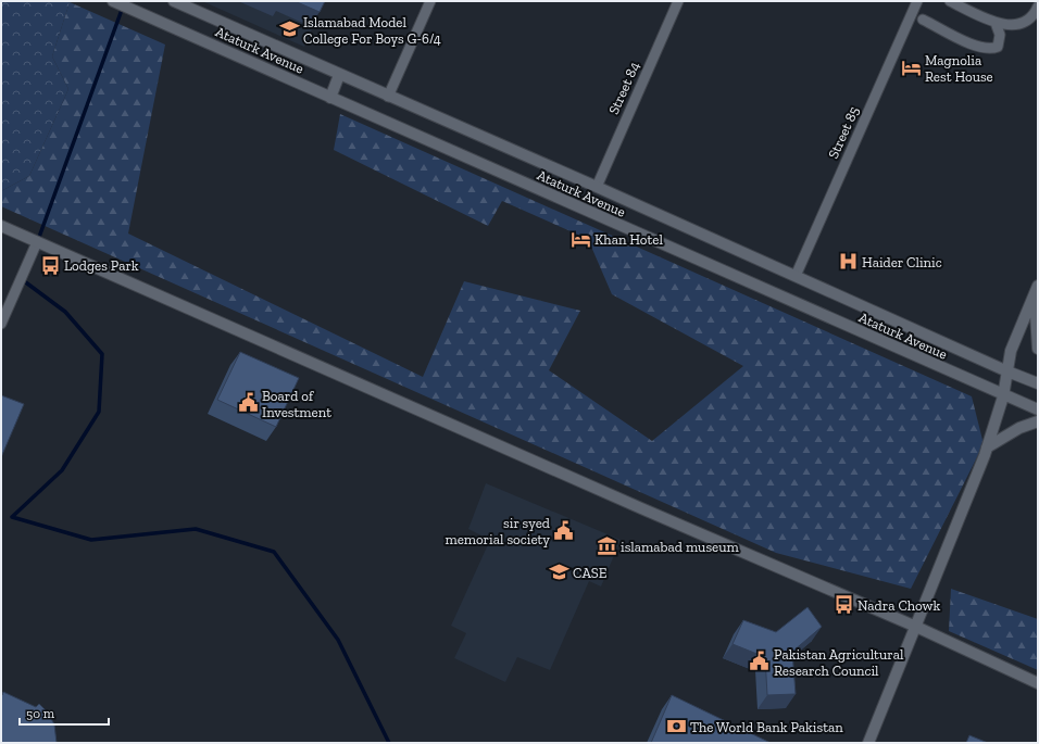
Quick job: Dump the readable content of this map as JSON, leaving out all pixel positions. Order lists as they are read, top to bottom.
{
  "streets": {
    "street": ["Ataturk Avenue", "Street 84", "Street 85"]
  },
  "crossings": [
    ["Ataturk Avenue", "Street 84"],
    ["Ataturk Avenue", "Street 85"]
  ],
  "places": {
    "school or university": ["Islamabad Model College For Boys G-6/4", "CASE"],
    "hotel": ["Magnolia Rest House", "Khan Hotel"],
    "hospital": ["Haider Clinic"],
    "bus stop": ["Lodges Park", "Nadra Chowk"],
    "public building": ["Board of Investment", "sir syed memorial society", "Pakistan Agricultural Research Council"],
    "museum": ["islamabad museum"],
    "bank": ["The World Bank Pakistan"]
  },
  "scale_bar": "50 m"
}
